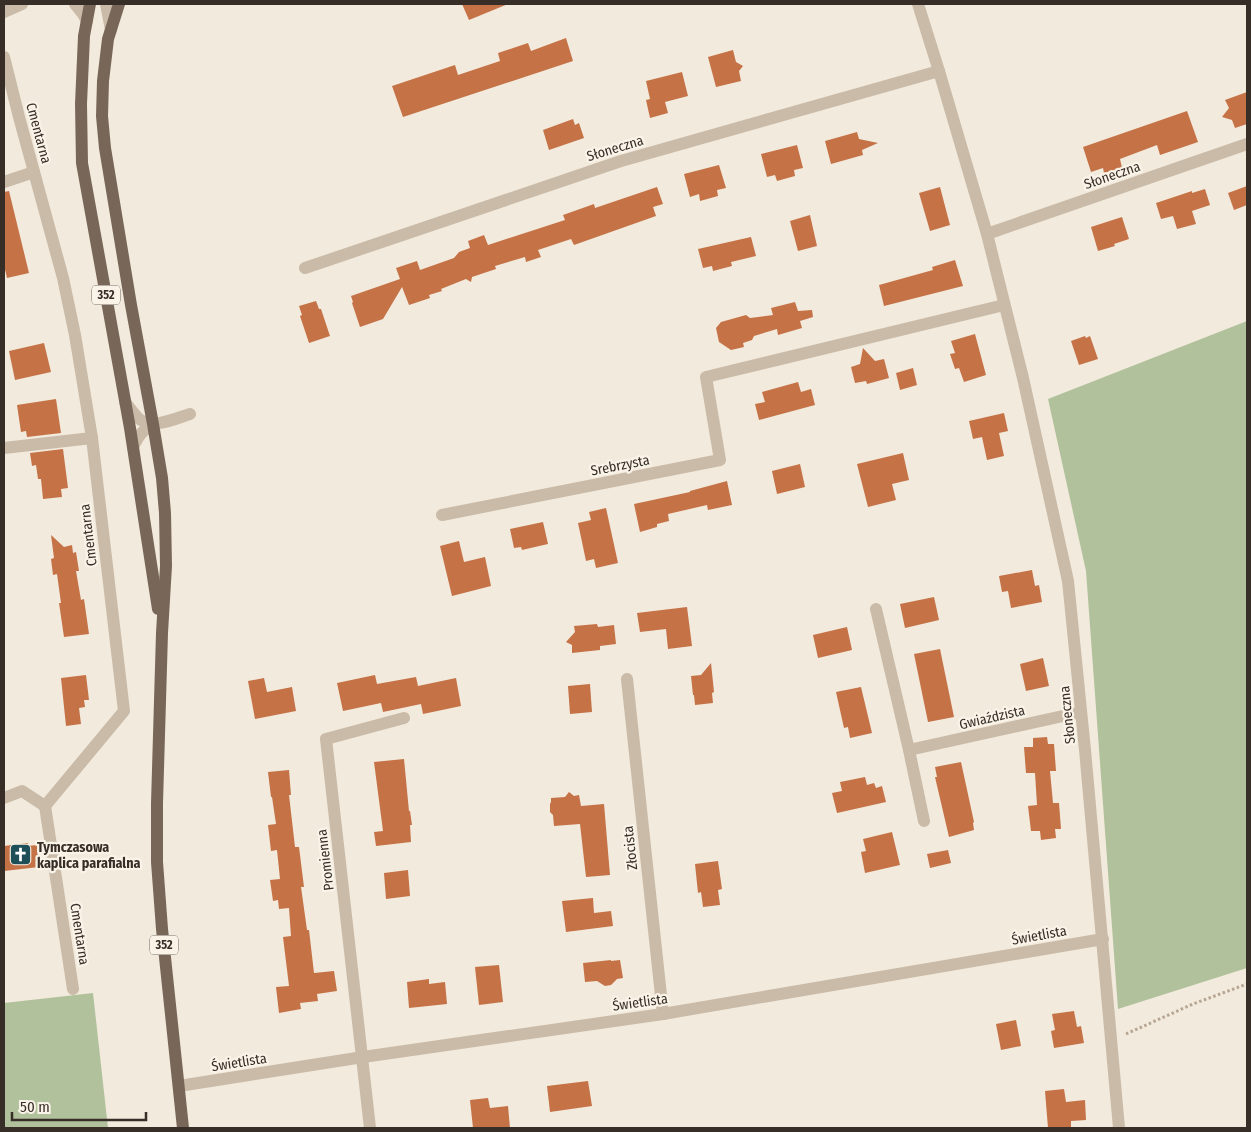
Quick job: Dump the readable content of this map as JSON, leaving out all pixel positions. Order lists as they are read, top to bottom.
{
  "streets": {
    "main road": ["352"],
    "street": [
      "Cmentarna",
      "Słoneczna",
      "Srebrzysta",
      "Gwiaździsta",
      "Złocista",
      "Promienna",
      "Świetlista"
    ]
  },
  "crossings": [
    ["Słoneczna", "Srebrzysta"],
    ["Słoneczna", "Gwiaździsta"],
    ["Słoneczna", "Świetlista"],
    ["352", "Świetlista"],
    ["Złocista", "Świetlista"],
    ["Promienna", "Świetlista"]
  ],
  "places": {
    "church": ["Tymczasowa kaplica parafialna"]
  },
  "scale_bar": "50 m"
}
